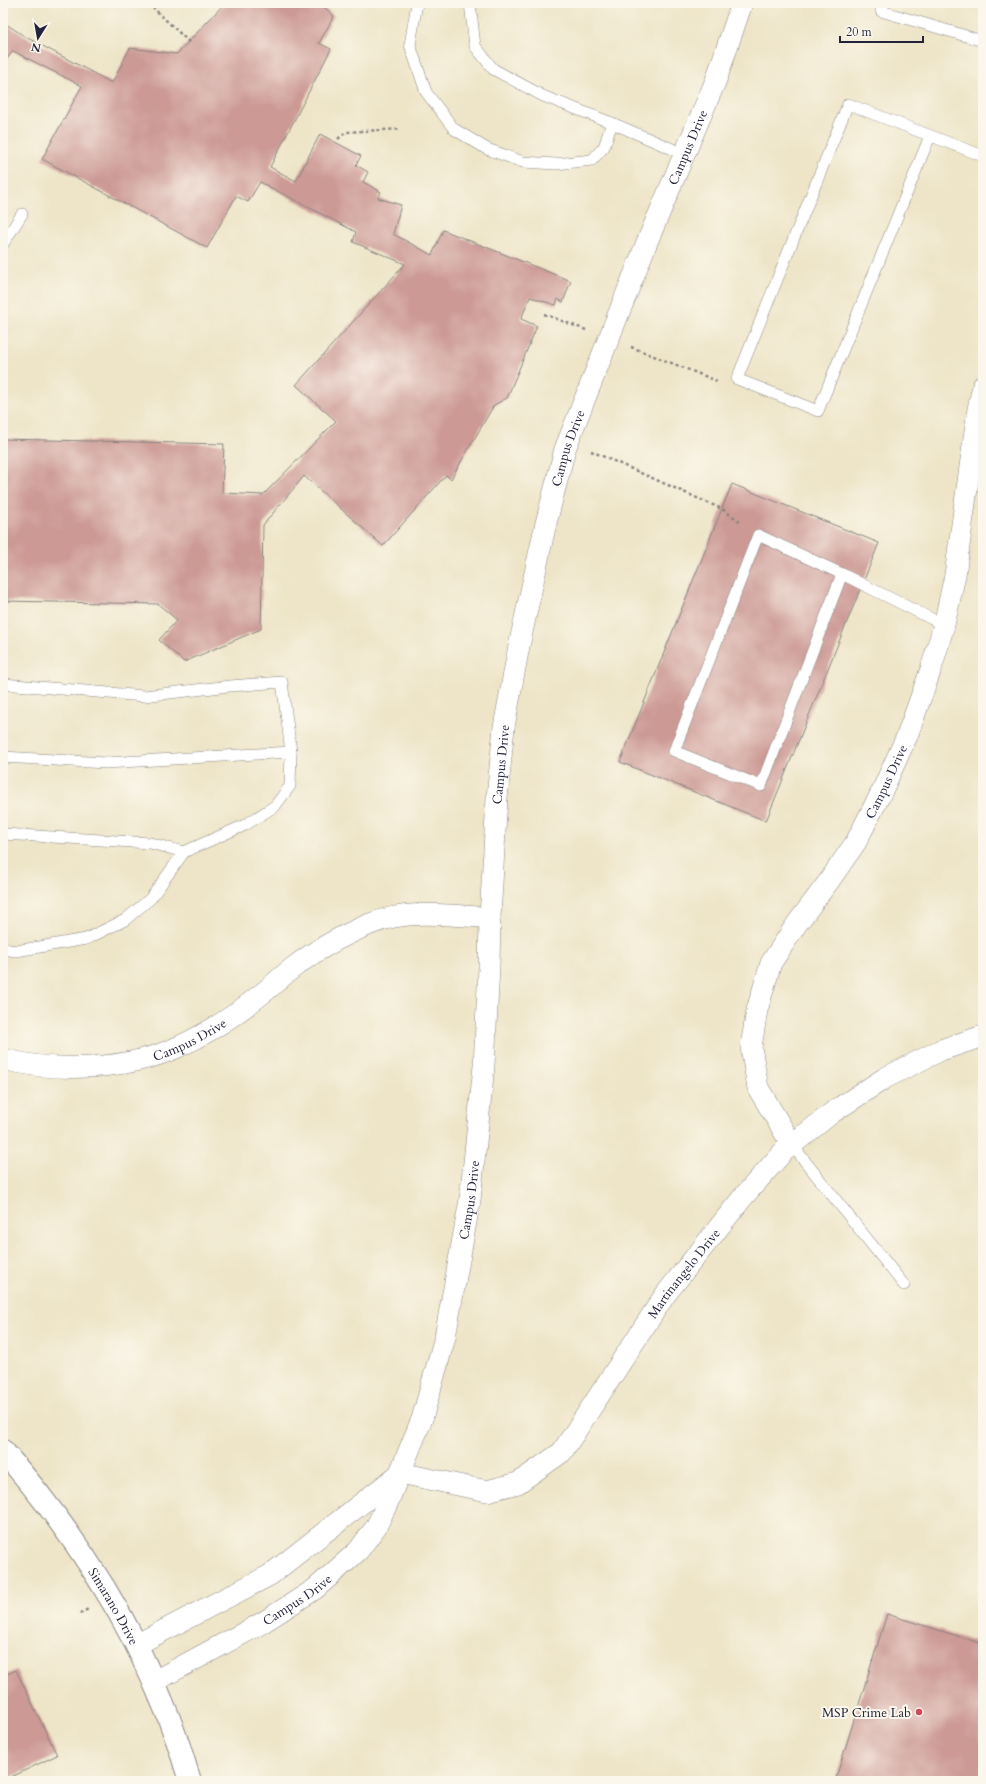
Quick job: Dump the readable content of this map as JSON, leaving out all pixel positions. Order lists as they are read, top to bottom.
{
  "streets": {
    "street": ["Campus Drive", "Martinangelo Drive", "Simarano Drive"]
  },
  "crossings": [
    ["Campus Drive", "Martinangelo Drive"],
    ["Campus Drive", "Simarano Drive"]
  ],
  "places": ["MSP Crime Lab"],
  "scale_bar": "20 m",
  "north": "bottom"
}
